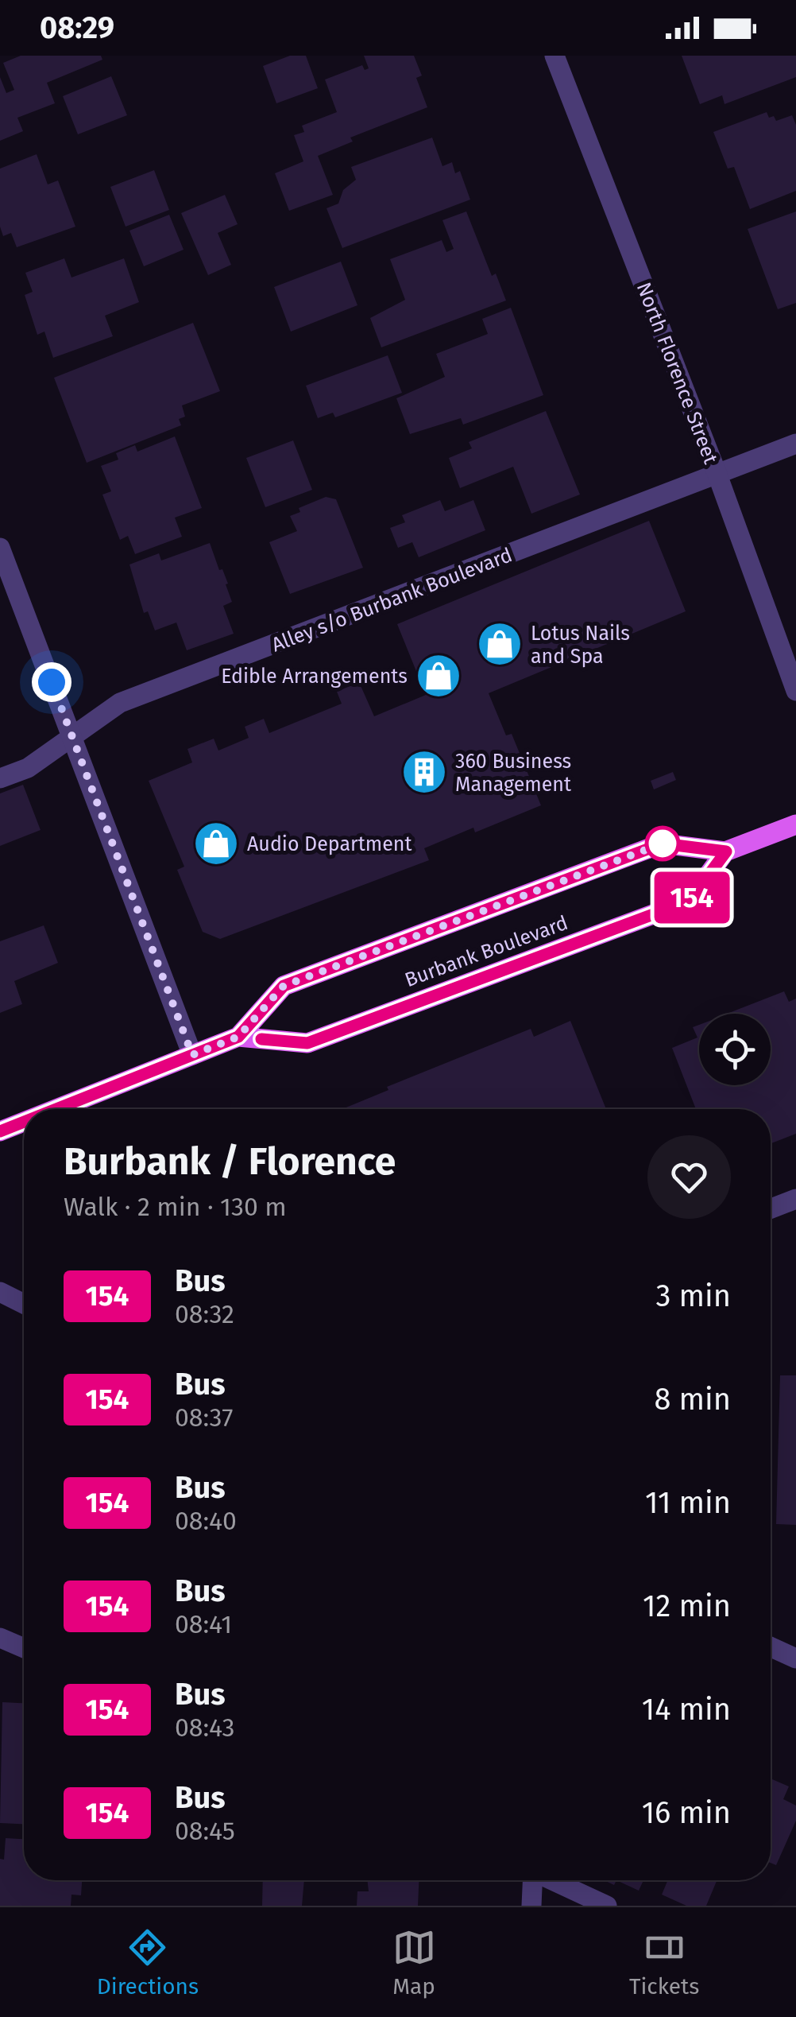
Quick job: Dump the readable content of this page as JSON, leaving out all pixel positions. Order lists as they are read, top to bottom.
{
  "streets": {
    "main road": ["Burbank Boulevard"],
    "street": ["North Florence Street", "Alley s/o Burbank Boulevard"]
  },
  "crossings": [
    ["North Florence Street", "Alley s/o Burbank Boulevard"]
  ],
  "places": {
    "shop": ["Lotus Nails and Spa", "Edible Arrangements", "Audio Department"],
    "building": ["360 Business Management"]
  },
  "lines": ["bus line 154"],
  "page": {
    "status": "08:29",
    "on_map": "154",
    "heading": ["Burbank / Florence", "Walk · 2 min · 130 m"],
    "list": [
      {
        "mark": "154",
        "name": "Bus",
        "note": "08:32",
        "value": "3 min"
      },
      {
        "mark": "154",
        "name": "Bus",
        "note": "08:37",
        "value": "8 min"
      },
      {
        "mark": "154",
        "name": "Bus",
        "note": "08:40",
        "value": "11 min"
      },
      {
        "mark": "154",
        "name": "Bus",
        "note": "08:41",
        "value": "12 min"
      },
      {
        "mark": "154",
        "name": "Bus",
        "note": "08:43",
        "value": "14 min"
      },
      {
        "mark": "154",
        "name": "Bus",
        "note": "08:45",
        "value": "16 min"
      }
    ],
    "tabs": ["Directions", "Map", "Tickets"]
  }
}
